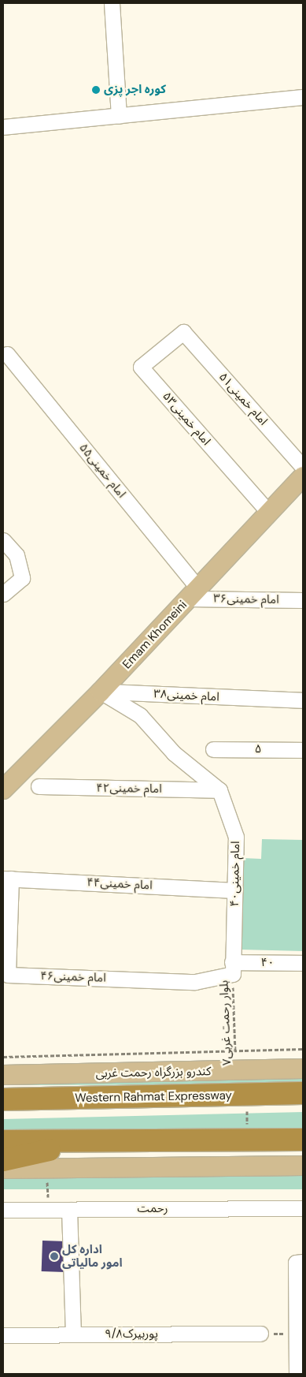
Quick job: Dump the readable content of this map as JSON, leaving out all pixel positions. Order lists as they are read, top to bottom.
{
  "streets": {
    "highway": ["Western Rahmat Expressway"],
    "main road": ["Emam Khomeini", "کندرو بزرگراه رحمت غربی"],
    "street": [
      "امام خمینی۵۱",
      "امام خمینی۵۳",
      "امام خمینی۵۵",
      "امام خمینی۳۶",
      "امام خمینی۳۸",
      "۵",
      "امام خمینی۴۲",
      "امام خمینی۴۰",
      "۴۴امام خمینی",
      "۴۰",
      "امام خمینی۴۶",
      "رحمت",
      "پوربیرک۹/۸"
    ],
    "path": ["بلوار رحمت غربی۷"]
  },
  "crossings": [
    ["امام خمینی۵۱", "امام خمینی۵۳"],
    ["امام خمینی۵۳", "Emam Khomeini"],
    ["امام خمینی۵۵", "امام خمینی۳۶"],
    ["امام خمینی۵۵", "Emam Khomeini"],
    ["امام خمینی۳۶", "Emam Khomeini"],
    ["Emam Khomeini", "امام خمینی۳۸"],
    ["امام خمینی۴۲", "امام خمینی۴۰"],
    ["امام خمینی۴۰", "۴۴امام خمینی"],
    ["امام خمینی۴۰", "۴۰"],
    ["امام خمینی۴۰", "امام خمینی۴۶"],
    ["امام خمینی۴۰", "بلوار رحمت غربی۷"],
    ["۴۴امام خمینی", "امام خمینی۴۶"],
    ["۴۰", "امام خمینی۴۶"],
    ["۴۰", "بلوار رحمت غربی۷"],
    ["امام خمینی۴۶", "بلوار رحمت غربی۷"],
    ["بلوار رحمت غربی۷", "کندرو بزرگراه رحمت غربی"]
  ],
  "places": ["کوره اجر پزی", "اداره کل امور مالیاتی"]
}
